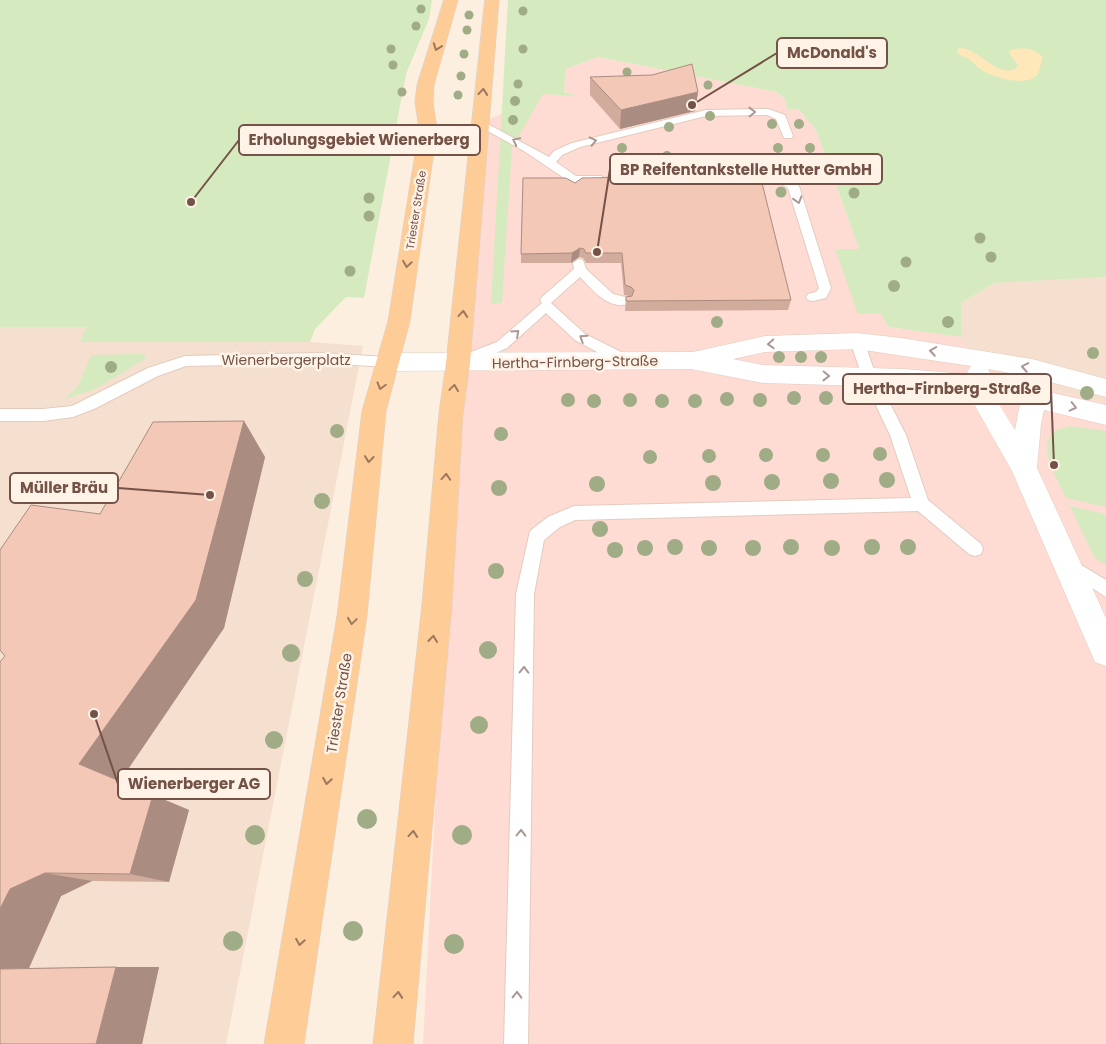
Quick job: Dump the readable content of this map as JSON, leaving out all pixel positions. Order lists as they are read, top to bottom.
{
  "streets": {
    "main road": ["Triester Straße"],
    "street": ["Hertha-Firnberg-Straße"],
    "lane": ["Wienerbergerplatz"]
  },
  "crossings": [
    ["Triester Straße", "Wienerbergerplatz"]
  ],
  "places": [
    "McDonald's",
    "Erholungsgebiet Wienerberg",
    "BP Reifentankstelle Hutter GmbH",
    "Hertha-Firnberg-Straße",
    "Müller Bräu",
    "Wienerberger AG"
  ]
}
